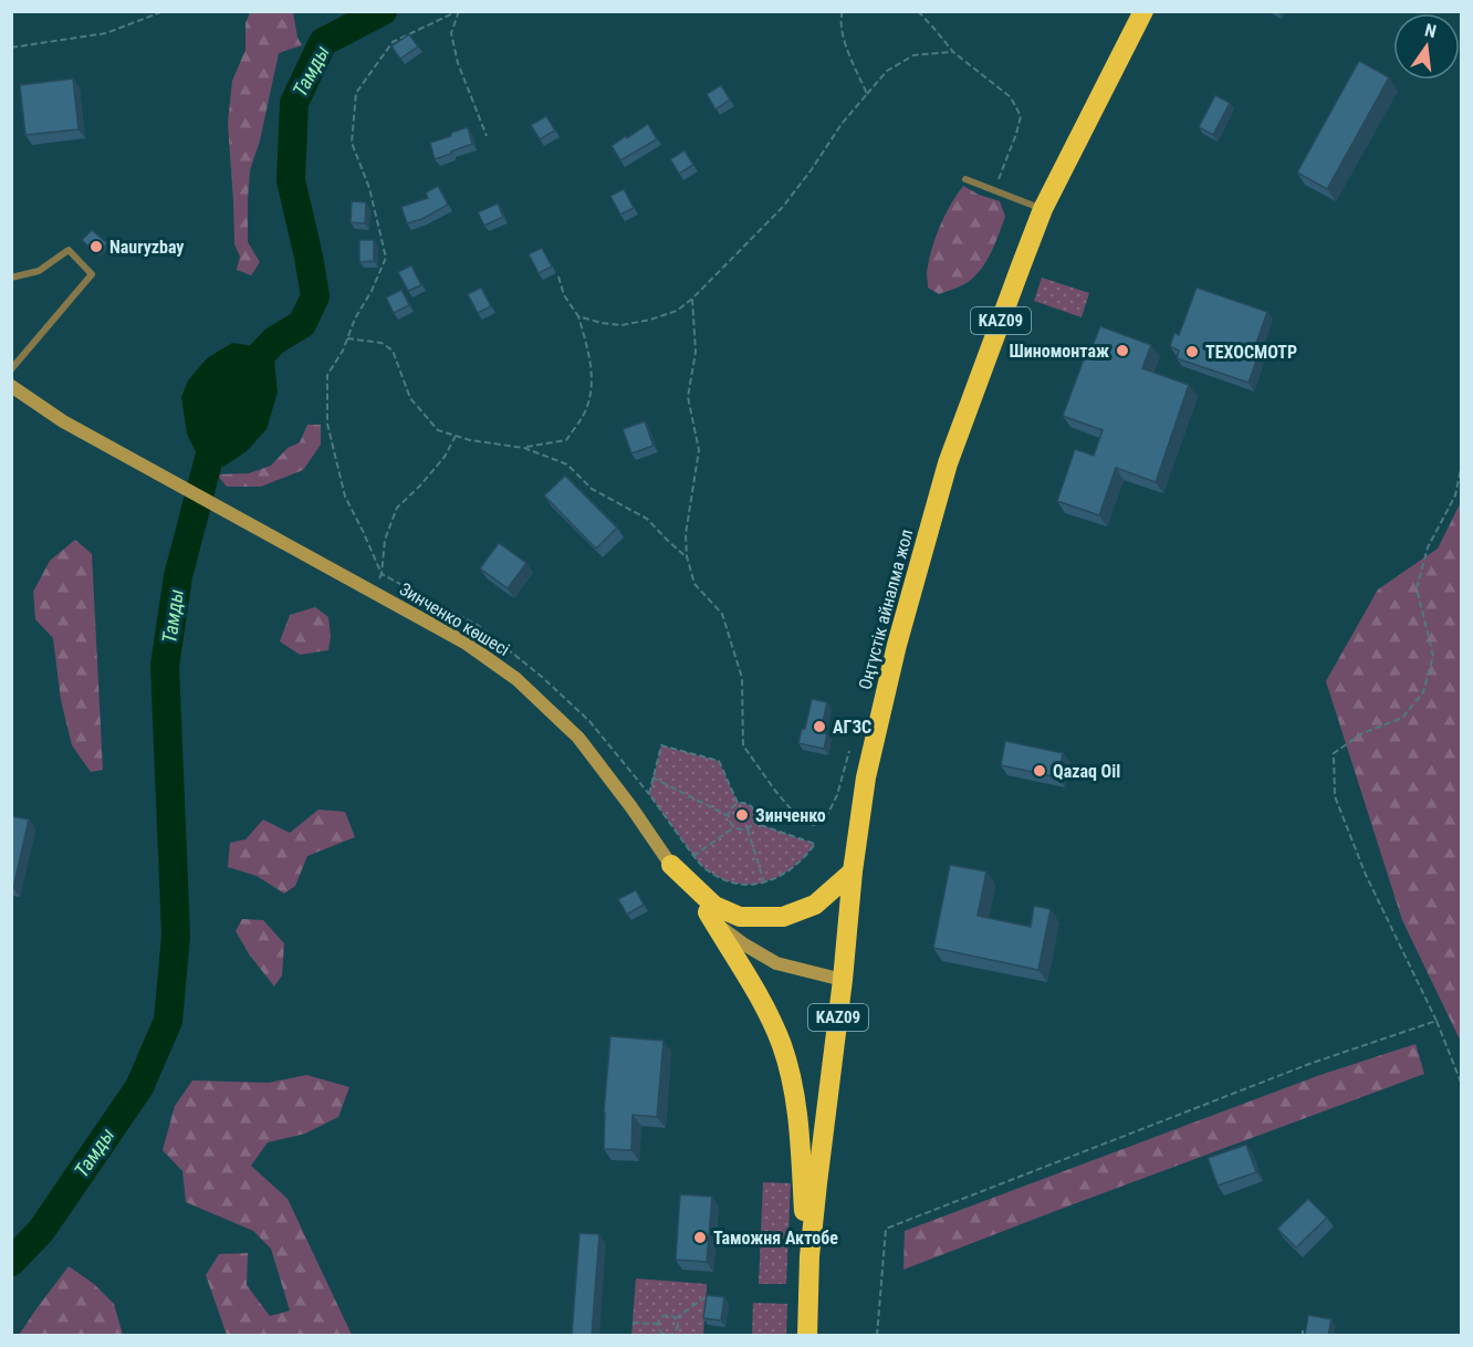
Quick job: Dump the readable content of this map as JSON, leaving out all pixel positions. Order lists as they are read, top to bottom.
{
  "streets": {
    "highway": ["KAZ09", "Оңтүстік айналма жол"],
    "main road": ["Зинченко көшесі"]
  },
  "crossings": [
    ["Оңтүстік айналма жол", "Зинченко көшесі"]
  ],
  "water": ["Тамды"],
  "places": [
    "Nauryzbay",
    "Шиномонтаж",
    "ТЕХОСМОТР",
    "АГЗС",
    "Qazaq Oil",
    "Зинченко",
    "Таможня Актобе"
  ],
  "north": "top"
}
